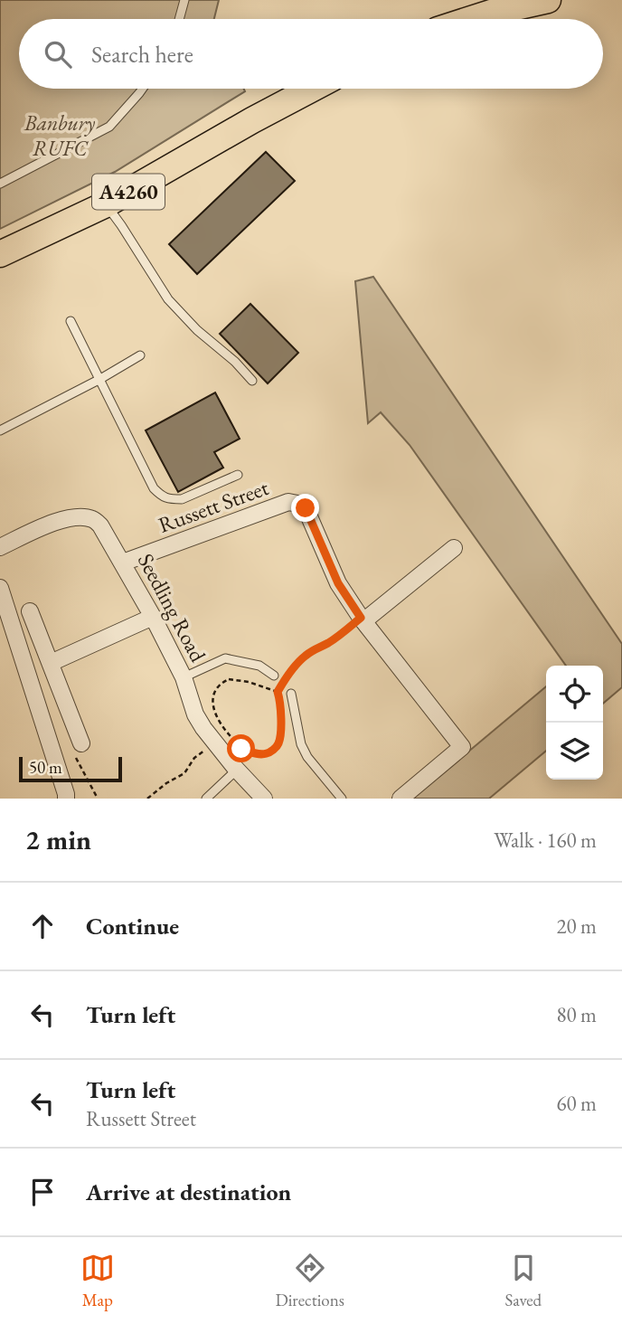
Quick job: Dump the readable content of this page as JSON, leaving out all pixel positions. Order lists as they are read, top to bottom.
{
  "streets": {
    "main road": ["A4260"],
    "street": ["Russett Street", "Seedling Road"]
  },
  "crossings": [
    ["Russett Street", "Seedling Road"]
  ],
  "parks": ["Banbury RUFC"],
  "scale_bar": "50 m",
  "page": {
    "search": "Search here",
    "scale": "50 m",
    "heading": ["2 min", "Walk · 160 m"],
    "list": [
      ["Continue", "20 m"],
      ["Turn left", "80 m"],
      ["Turn left", "Russett Street", "60 m"],
      "Arrive at destination"
    ],
    "nav": ["Map", "Directions", "Saved"]
  }
}
